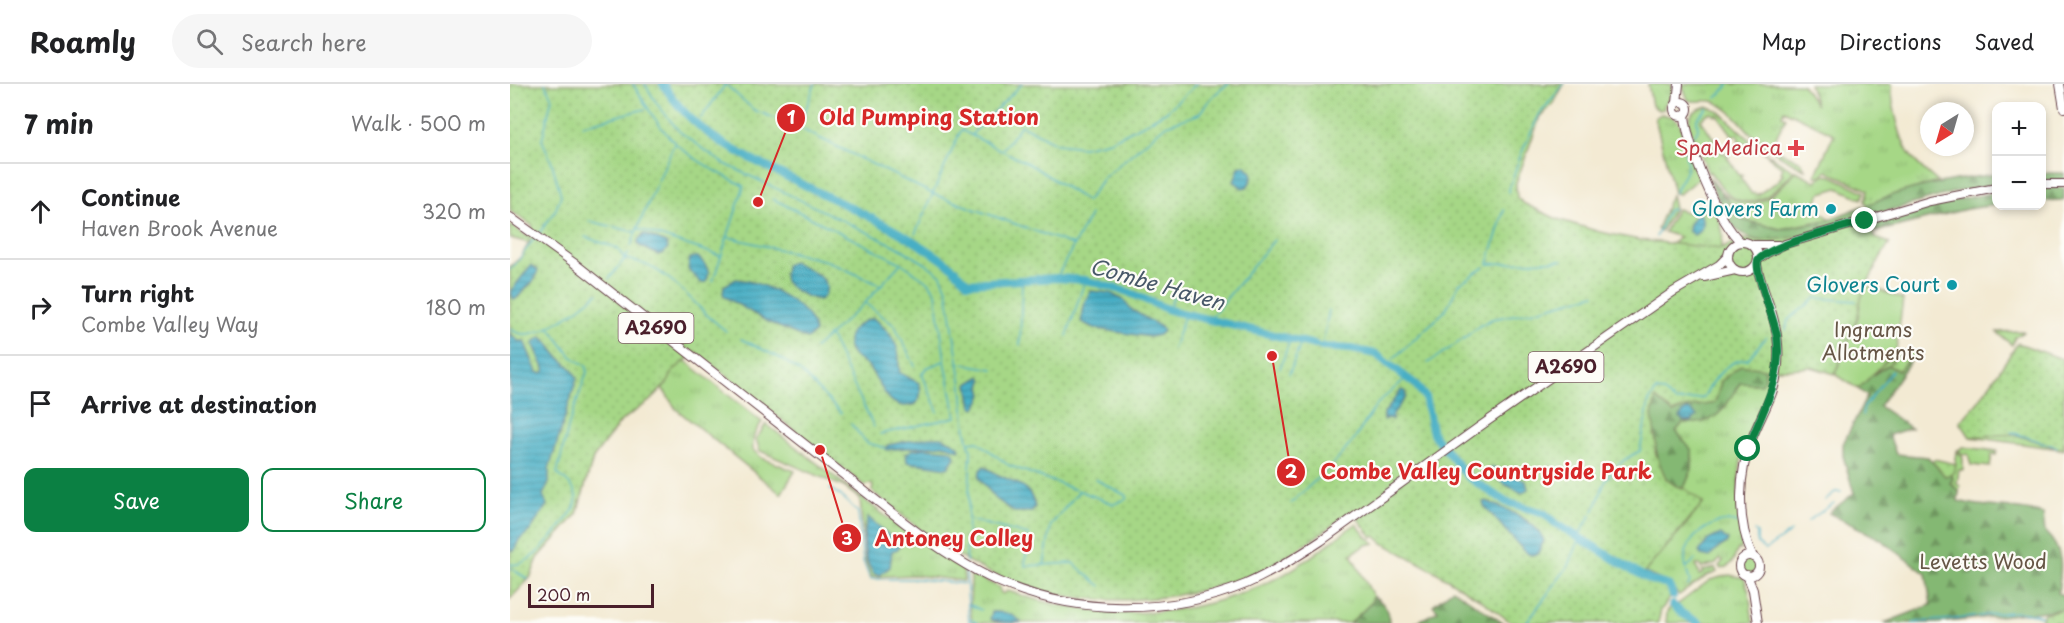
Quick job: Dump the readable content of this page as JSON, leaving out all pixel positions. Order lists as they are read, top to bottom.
{
  "streets": {
    "main road": ["A2690"]
  },
  "water": ["Combe Haven"],
  "parks": ["Ingrams Allotments", "Levetts Wood"],
  "places": {
    "health": ["SpaMedica"],
    "other": [
      "Old Pumping Station",
      "Glovers Farm",
      "Glovers Court",
      "Combe Valley Countryside Park",
      "Antoney Colley"
    ]
  },
  "scale_bar": "200 m",
  "north": "bottom left",
  "page": {
    "header": "Roamly",
    "search": "Search here",
    "nav": ["Map", "Directions", "Saved"],
    "heading": ["7 min", "Walk · 500 m"],
    "map_buttons": ["+", "−"],
    "list": [
      ["Continue", "Haven Brook Avenue", "320 m"],
      ["Turn right", "Combe Valley Way", "180 m"],
      "Arrive at destination"
    ],
    "buttons": ["Save", "Share"],
    "scale": "200 m"
  }
}
